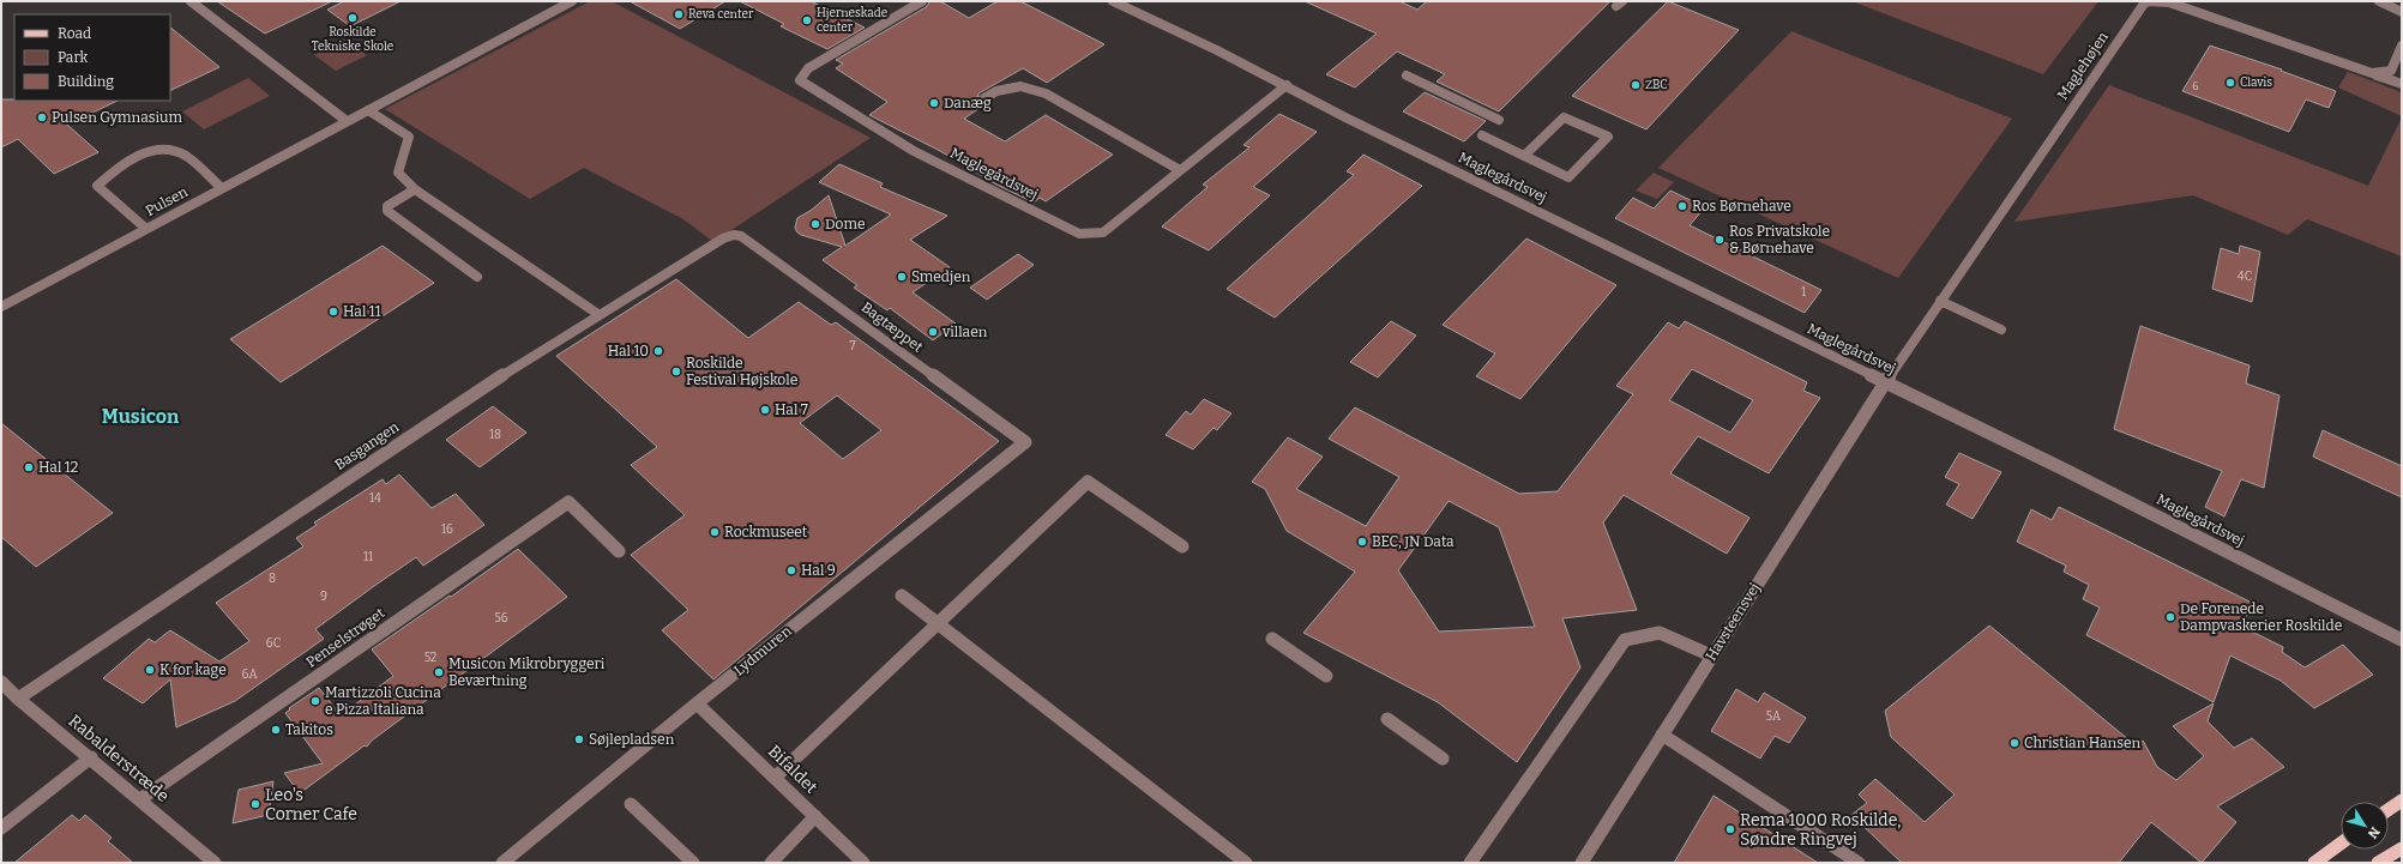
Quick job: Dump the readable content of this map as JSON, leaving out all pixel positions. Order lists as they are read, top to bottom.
{
  "streets": {
    "street": [
      "Maglehøjen",
      "Maglegårdsvej",
      "Pulsen",
      "Bagtæppet",
      "Basgangen",
      "Havsteensvej",
      "Penselstrøget",
      "Lydmuren",
      "Rabalderstræde",
      "Bifaldet"
    ]
  },
  "crossings": [
    ["Maglehøjen", "Maglegårdsvej"],
    ["Maglehøjen", "Havsteensvej"],
    ["Maglegårdsvej", "Havsteensvej"],
    ["Bagtæppet", "Basgangen"],
    ["Bagtæppet", "Lydmuren"],
    ["Basgangen", "Rabalderstræde"],
    ["Penselstrøget", "Rabalderstræde"],
    ["Lydmuren", "Bifaldet"]
  ],
  "districts": ["Musicon"],
  "places": [
    "Reva center",
    "Roskilde Tekniske Skole",
    "Hjerneskade center",
    "Clavis",
    "ZBC",
    "Danæg",
    "Pulsen Gymnasium",
    "Ros Børnehave",
    "Dome",
    "Ros Privatskole & Børnehave",
    "Smedjen",
    "Hal 11",
    "villaen",
    "Hal 10",
    "Roskilde Festival Højskole",
    "Hal 7",
    "Hal 12",
    "Rockmuseet",
    "BEC, JN Data",
    "Hal 9",
    "De Forenede Dampvaskerier Roskilde",
    "K for kage",
    "Musicon Mikrobryggeri Beværtning",
    "Martizzoli Cucina e Pizza Italiana",
    "Takitos",
    "Søjlepladsen",
    "Christian Hansen",
    "Leo's Corner Cafe",
    "Rema 1000 Roskilde, Søndre Ringvej"
  ],
  "house_numbers": [
    "6",
    "4C",
    "1",
    "7",
    "18",
    "14",
    "16",
    "11",
    "8",
    "9",
    "56",
    "6C",
    "52",
    "6A",
    "5A"
  ],
  "legend": ["Road", "Park", "Building"],
  "north": "bottom right"
}
